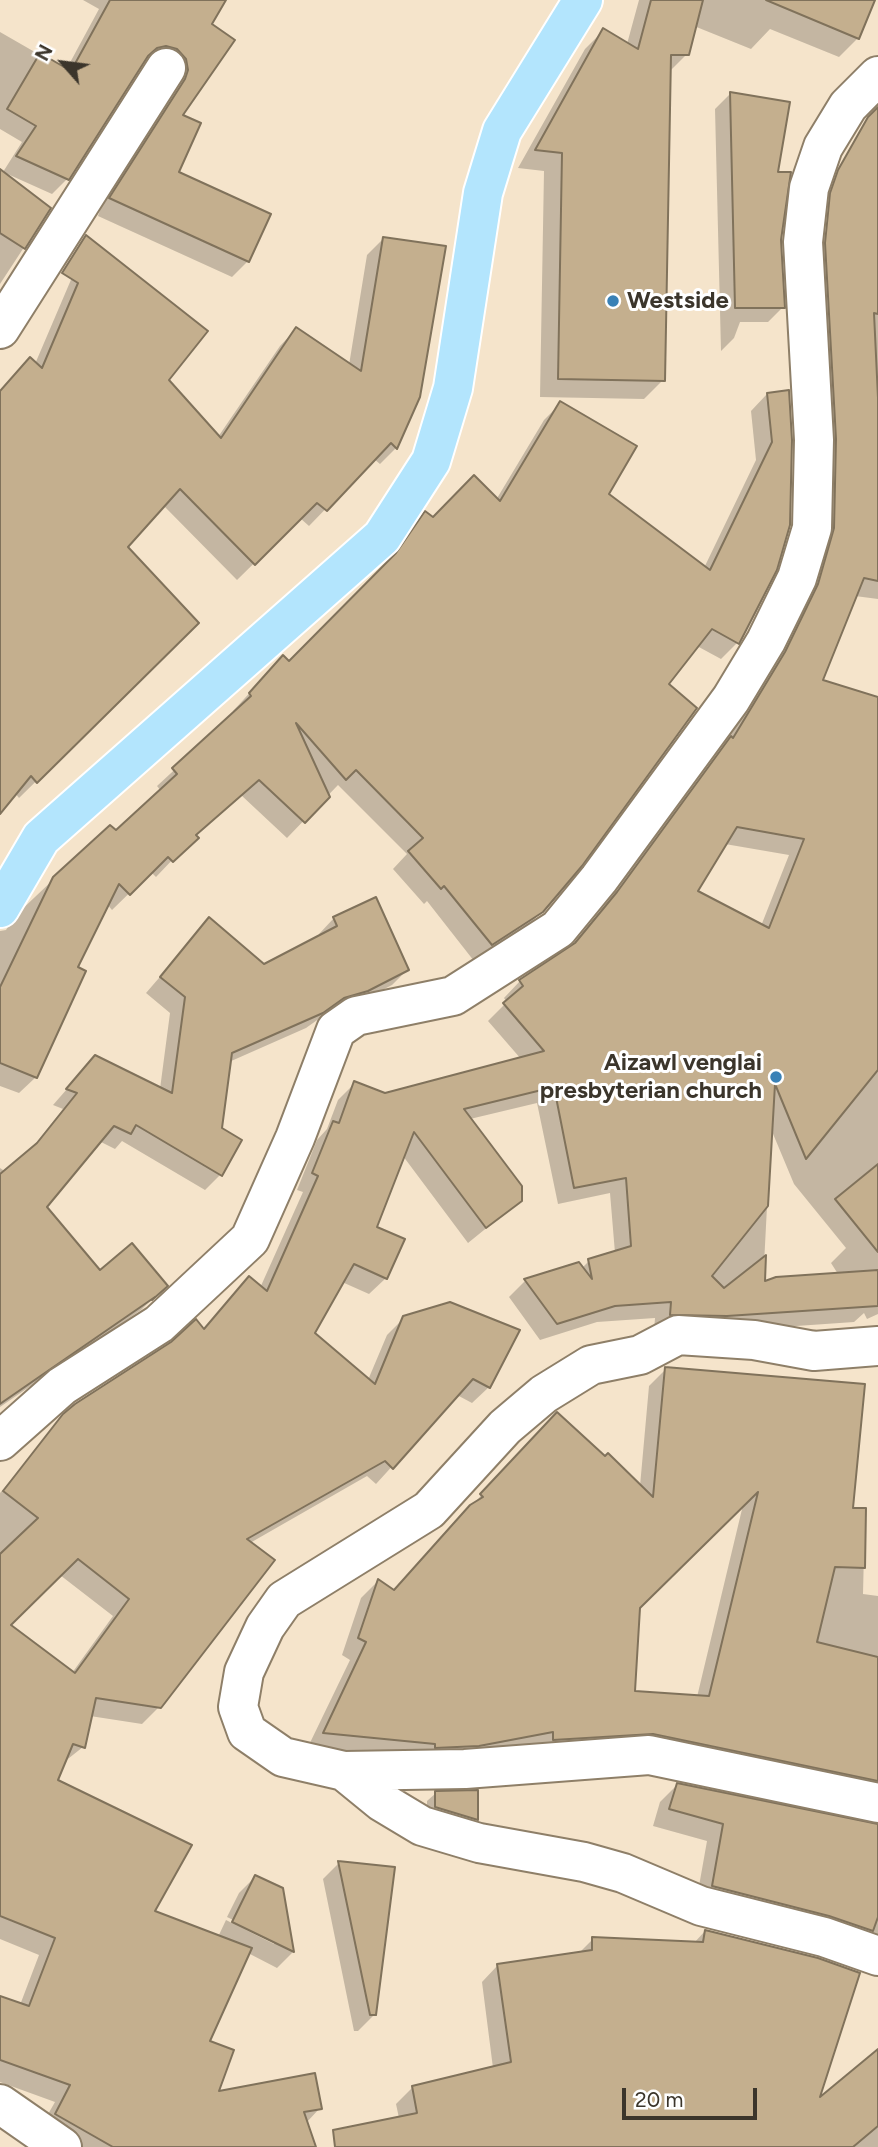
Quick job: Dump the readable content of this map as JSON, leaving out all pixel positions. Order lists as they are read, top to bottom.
{
  "places": ["Westside", "Aizawl venglai presbyterian church"],
  "scale_bar": "20 m",
  "north": "top left"
}
